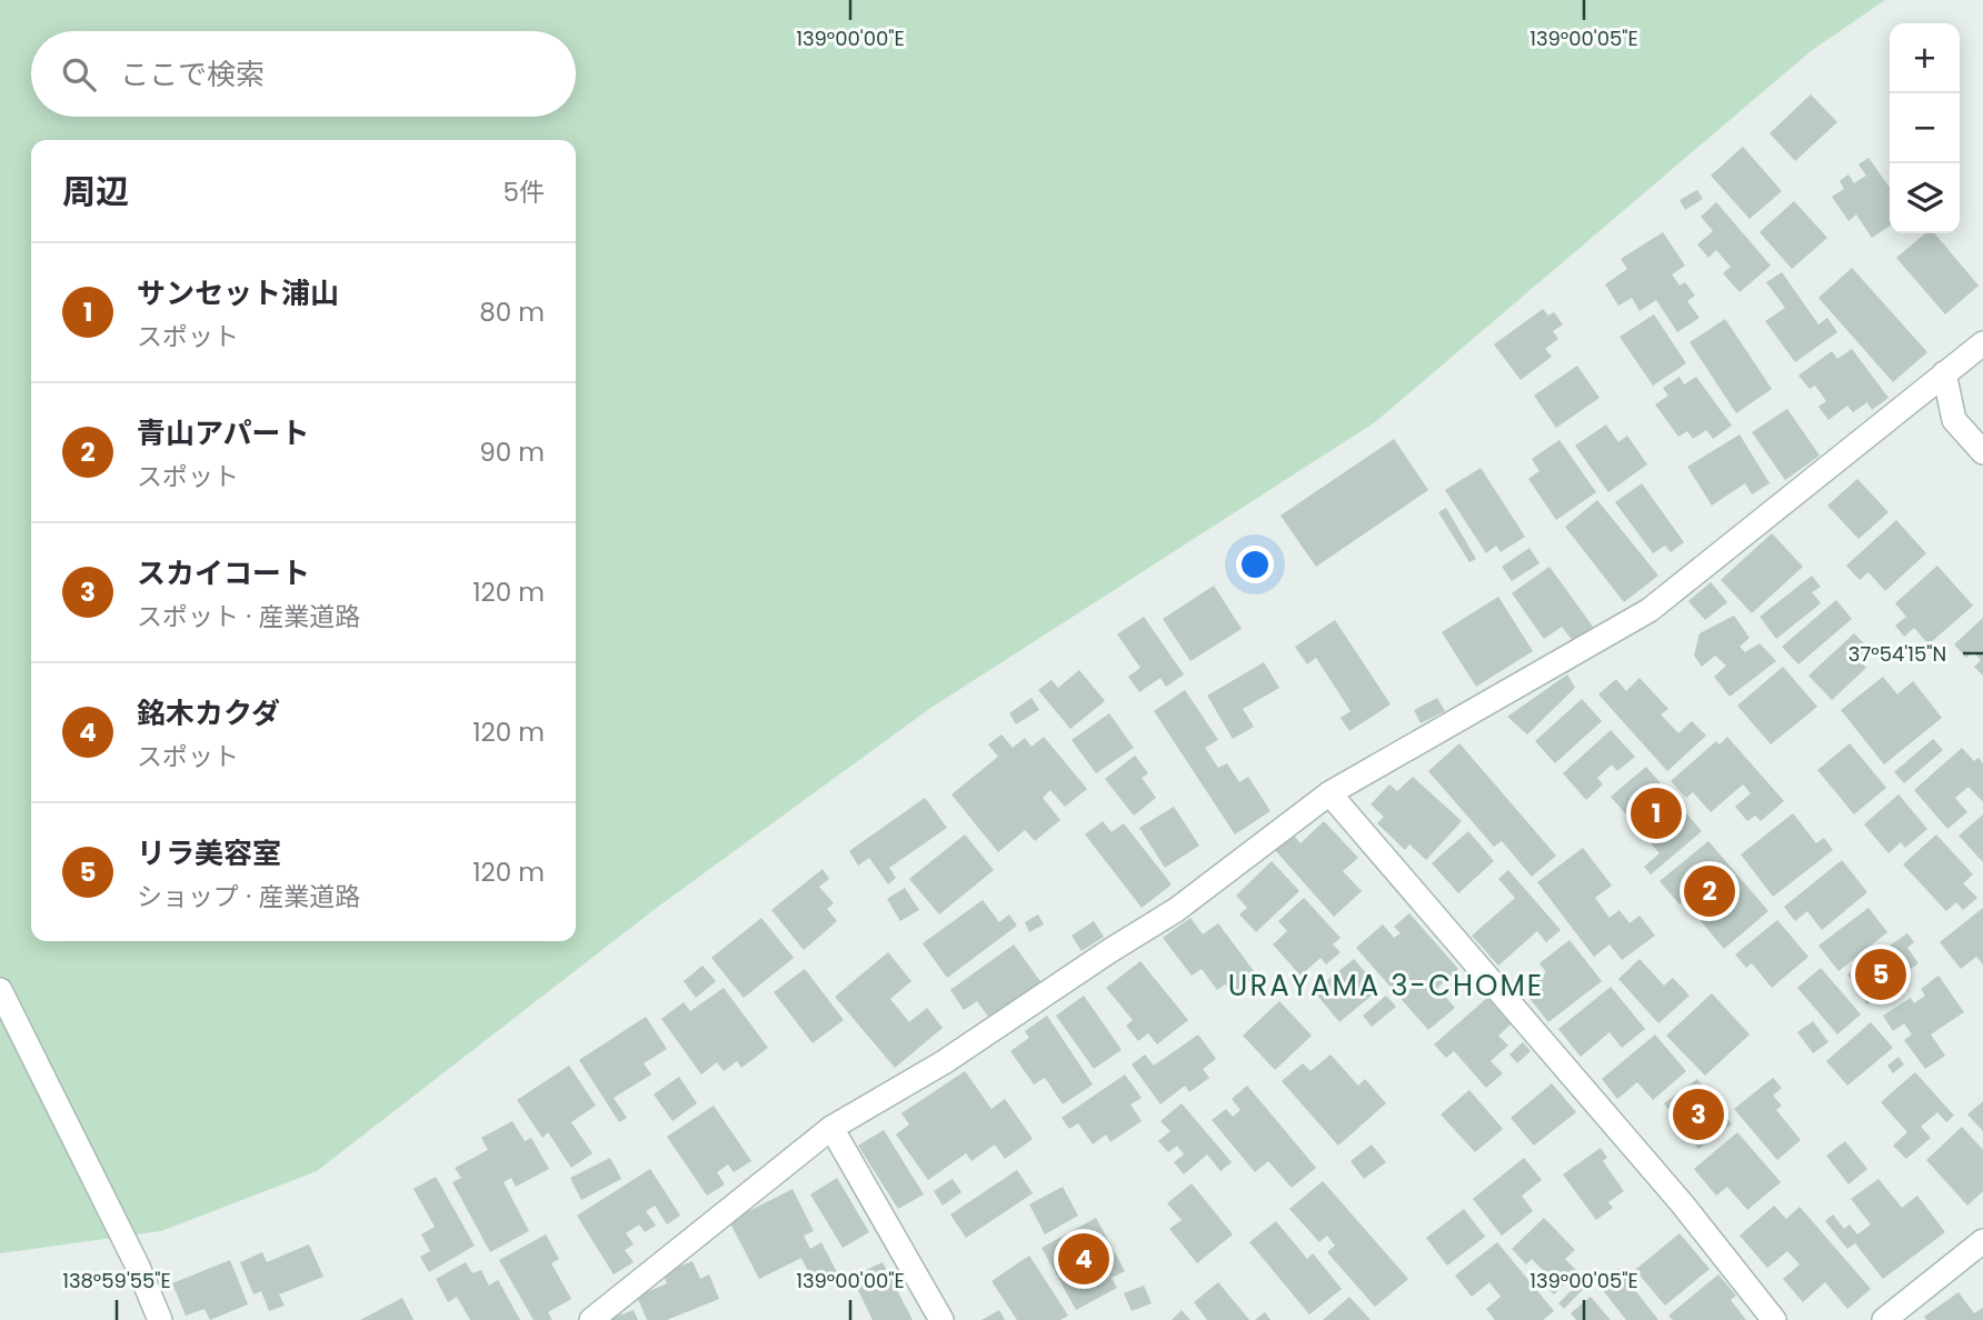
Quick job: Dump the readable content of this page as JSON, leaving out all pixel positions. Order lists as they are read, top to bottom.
{
  "districts": ["URAYAMA 3-CHOME"],
  "page": {
    "map_buttons": ["+", "−"],
    "search": "ここで検索",
    "heading": ["周辺", "5件"],
    "list": [
      {
        "mark": "1",
        "name": "サンセット浦山",
        "note": "スポット",
        "value": "80 m"
      },
      {
        "mark": "2",
        "name": "青山アパート",
        "note": "スポット",
        "value": "90 m"
      },
      {
        "mark": "3",
        "name": "スカイコート",
        "note": "スポット · 産業道路",
        "value": "120 m"
      },
      {
        "mark": "4",
        "name": "銘木カクダ",
        "note": "スポット",
        "value": "120 m"
      },
      {
        "mark": "5",
        "name": "リラ美容室",
        "note": "ショップ · 産業道路",
        "value": "120 m"
      }
    ],
    "pins": [
      "1",
      "2",
      "5",
      "3",
      "4"
    ]
  },
  "coordinates": [
    "139°00'00\"E",
    "139°00'05\"E",
    "37°54'15\"N",
    "138°59'55\"E"
  ]
}
